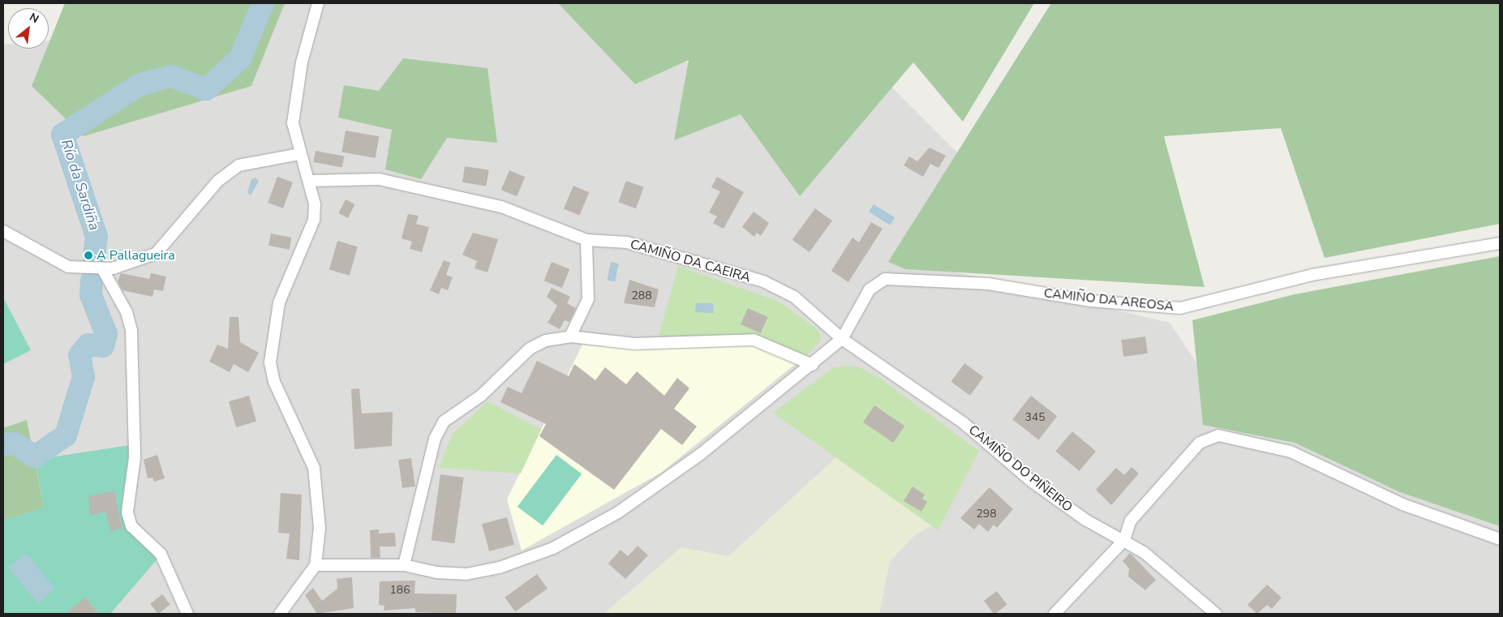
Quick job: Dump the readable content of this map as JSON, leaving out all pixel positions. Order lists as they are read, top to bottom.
{
  "streets": {
    "street": ["CAMIÑO DA CAEIRA", "CAMIÑO DA AREOSA", "CAMIÑO DO PIÑEIRO"]
  },
  "crossings": [
    ["CAMIÑO DA CAEIRA", "CAMIÑO DA AREOSA"],
    ["CAMIÑO DA CAEIRA", "CAMIÑO DO PIÑEIRO"],
    ["CAMIÑO DA AREOSA", "CAMIÑO DO PIÑEIRO"]
  ],
  "water": ["Río da Sardiña"],
  "places": ["A Pallagueira"],
  "house_numbers": [
    "288",
    "345",
    "298",
    "186"
  ],
  "north": "top right"
}
